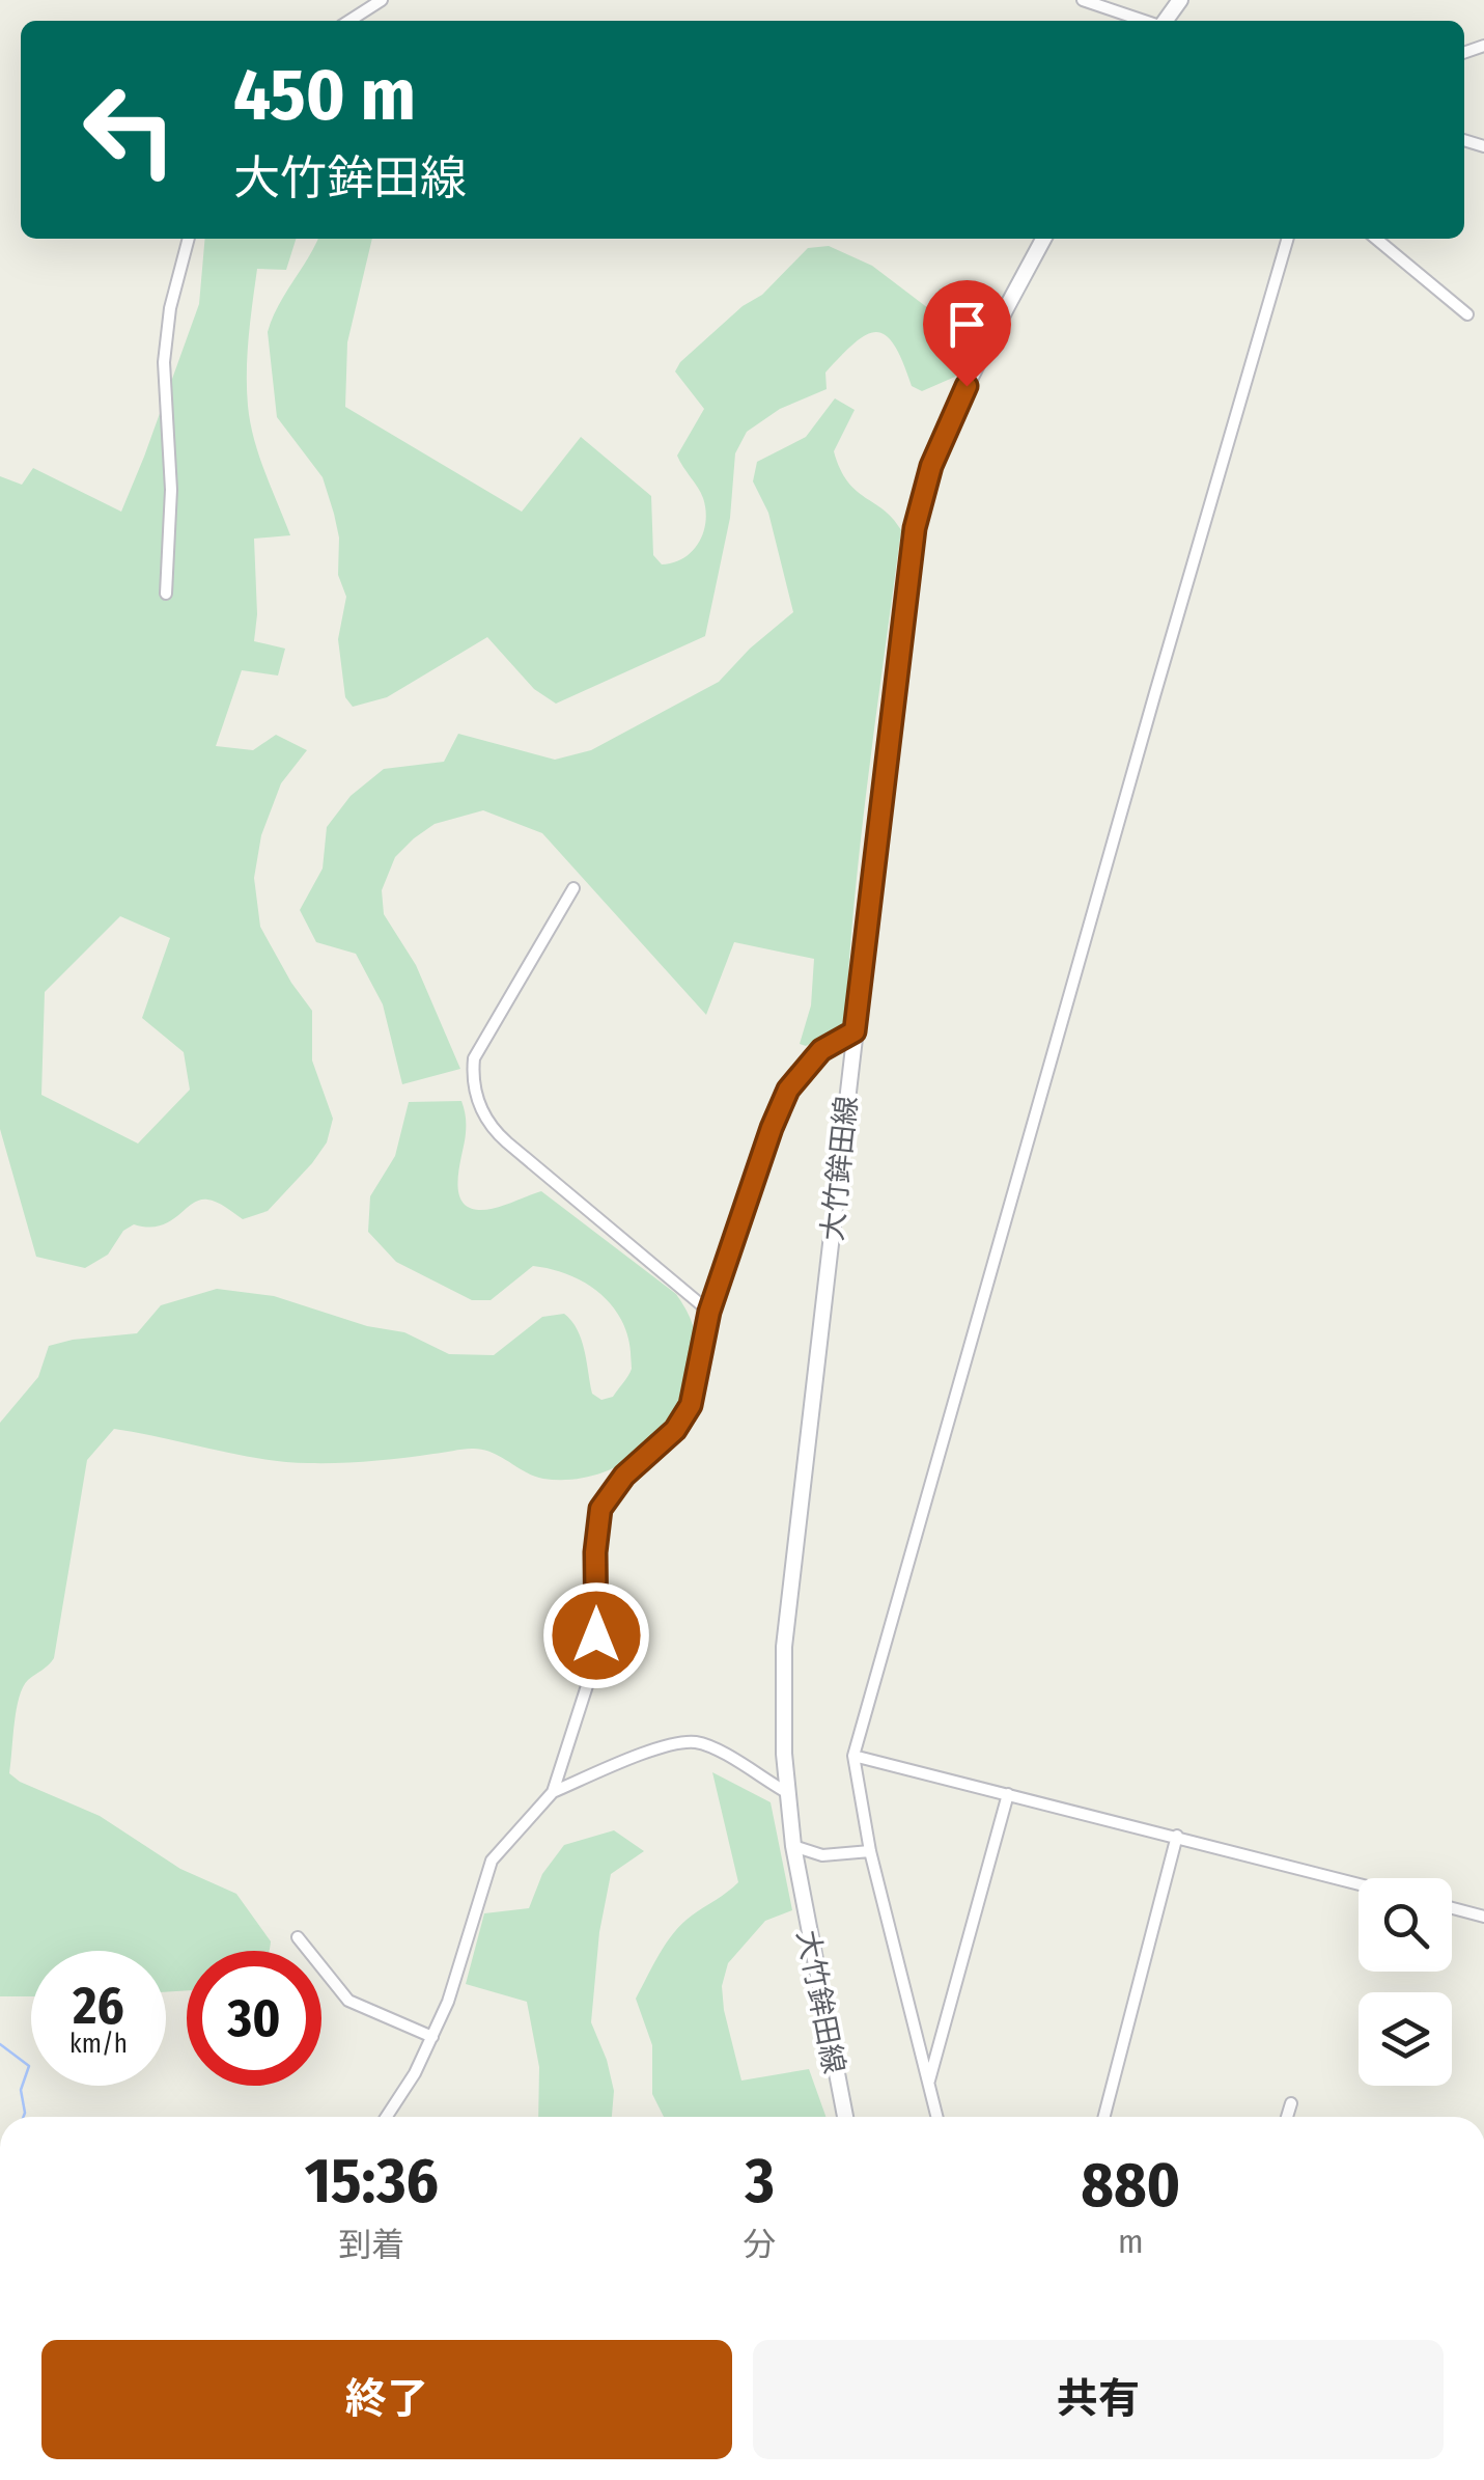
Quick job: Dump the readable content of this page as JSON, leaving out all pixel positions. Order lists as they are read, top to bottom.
{
  "streets": {
    "main road": ["大竹鉾田線"]
  },
  "page": {
    "turn": ["450 m", "大竹鉾田線"],
    "speed": "26 km/h",
    "limit": "30",
    "eta": [
      "15:36",
      "到着",
      "3",
      "分",
      "880",
      "m"
    ],
    "buttons": ["終了", "共有"]
  }
}
